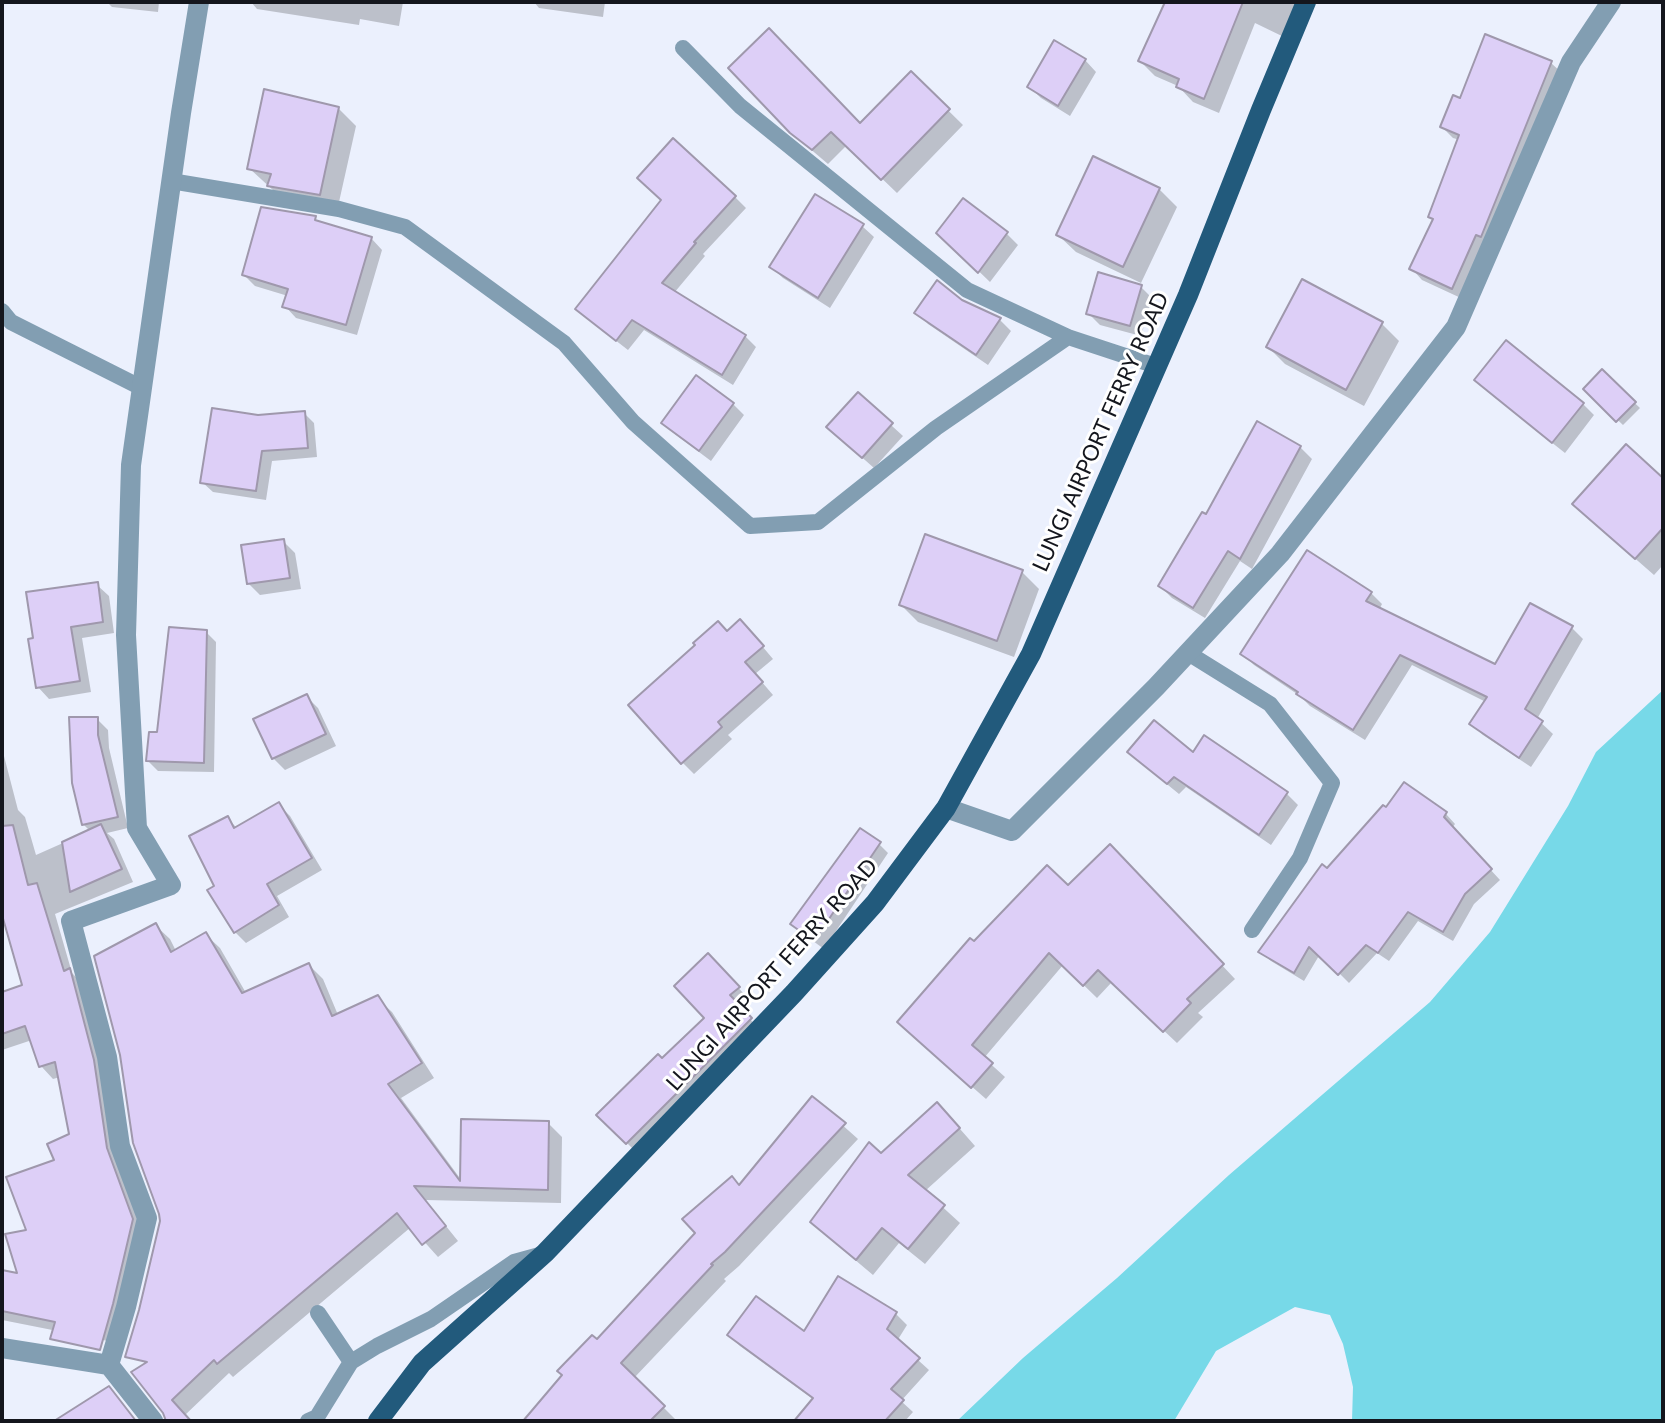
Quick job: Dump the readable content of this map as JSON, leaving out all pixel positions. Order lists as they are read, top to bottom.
{
  "streets": {
    "main road": ["LUNGI AIRPORT FERRY ROAD"]
  }
}
